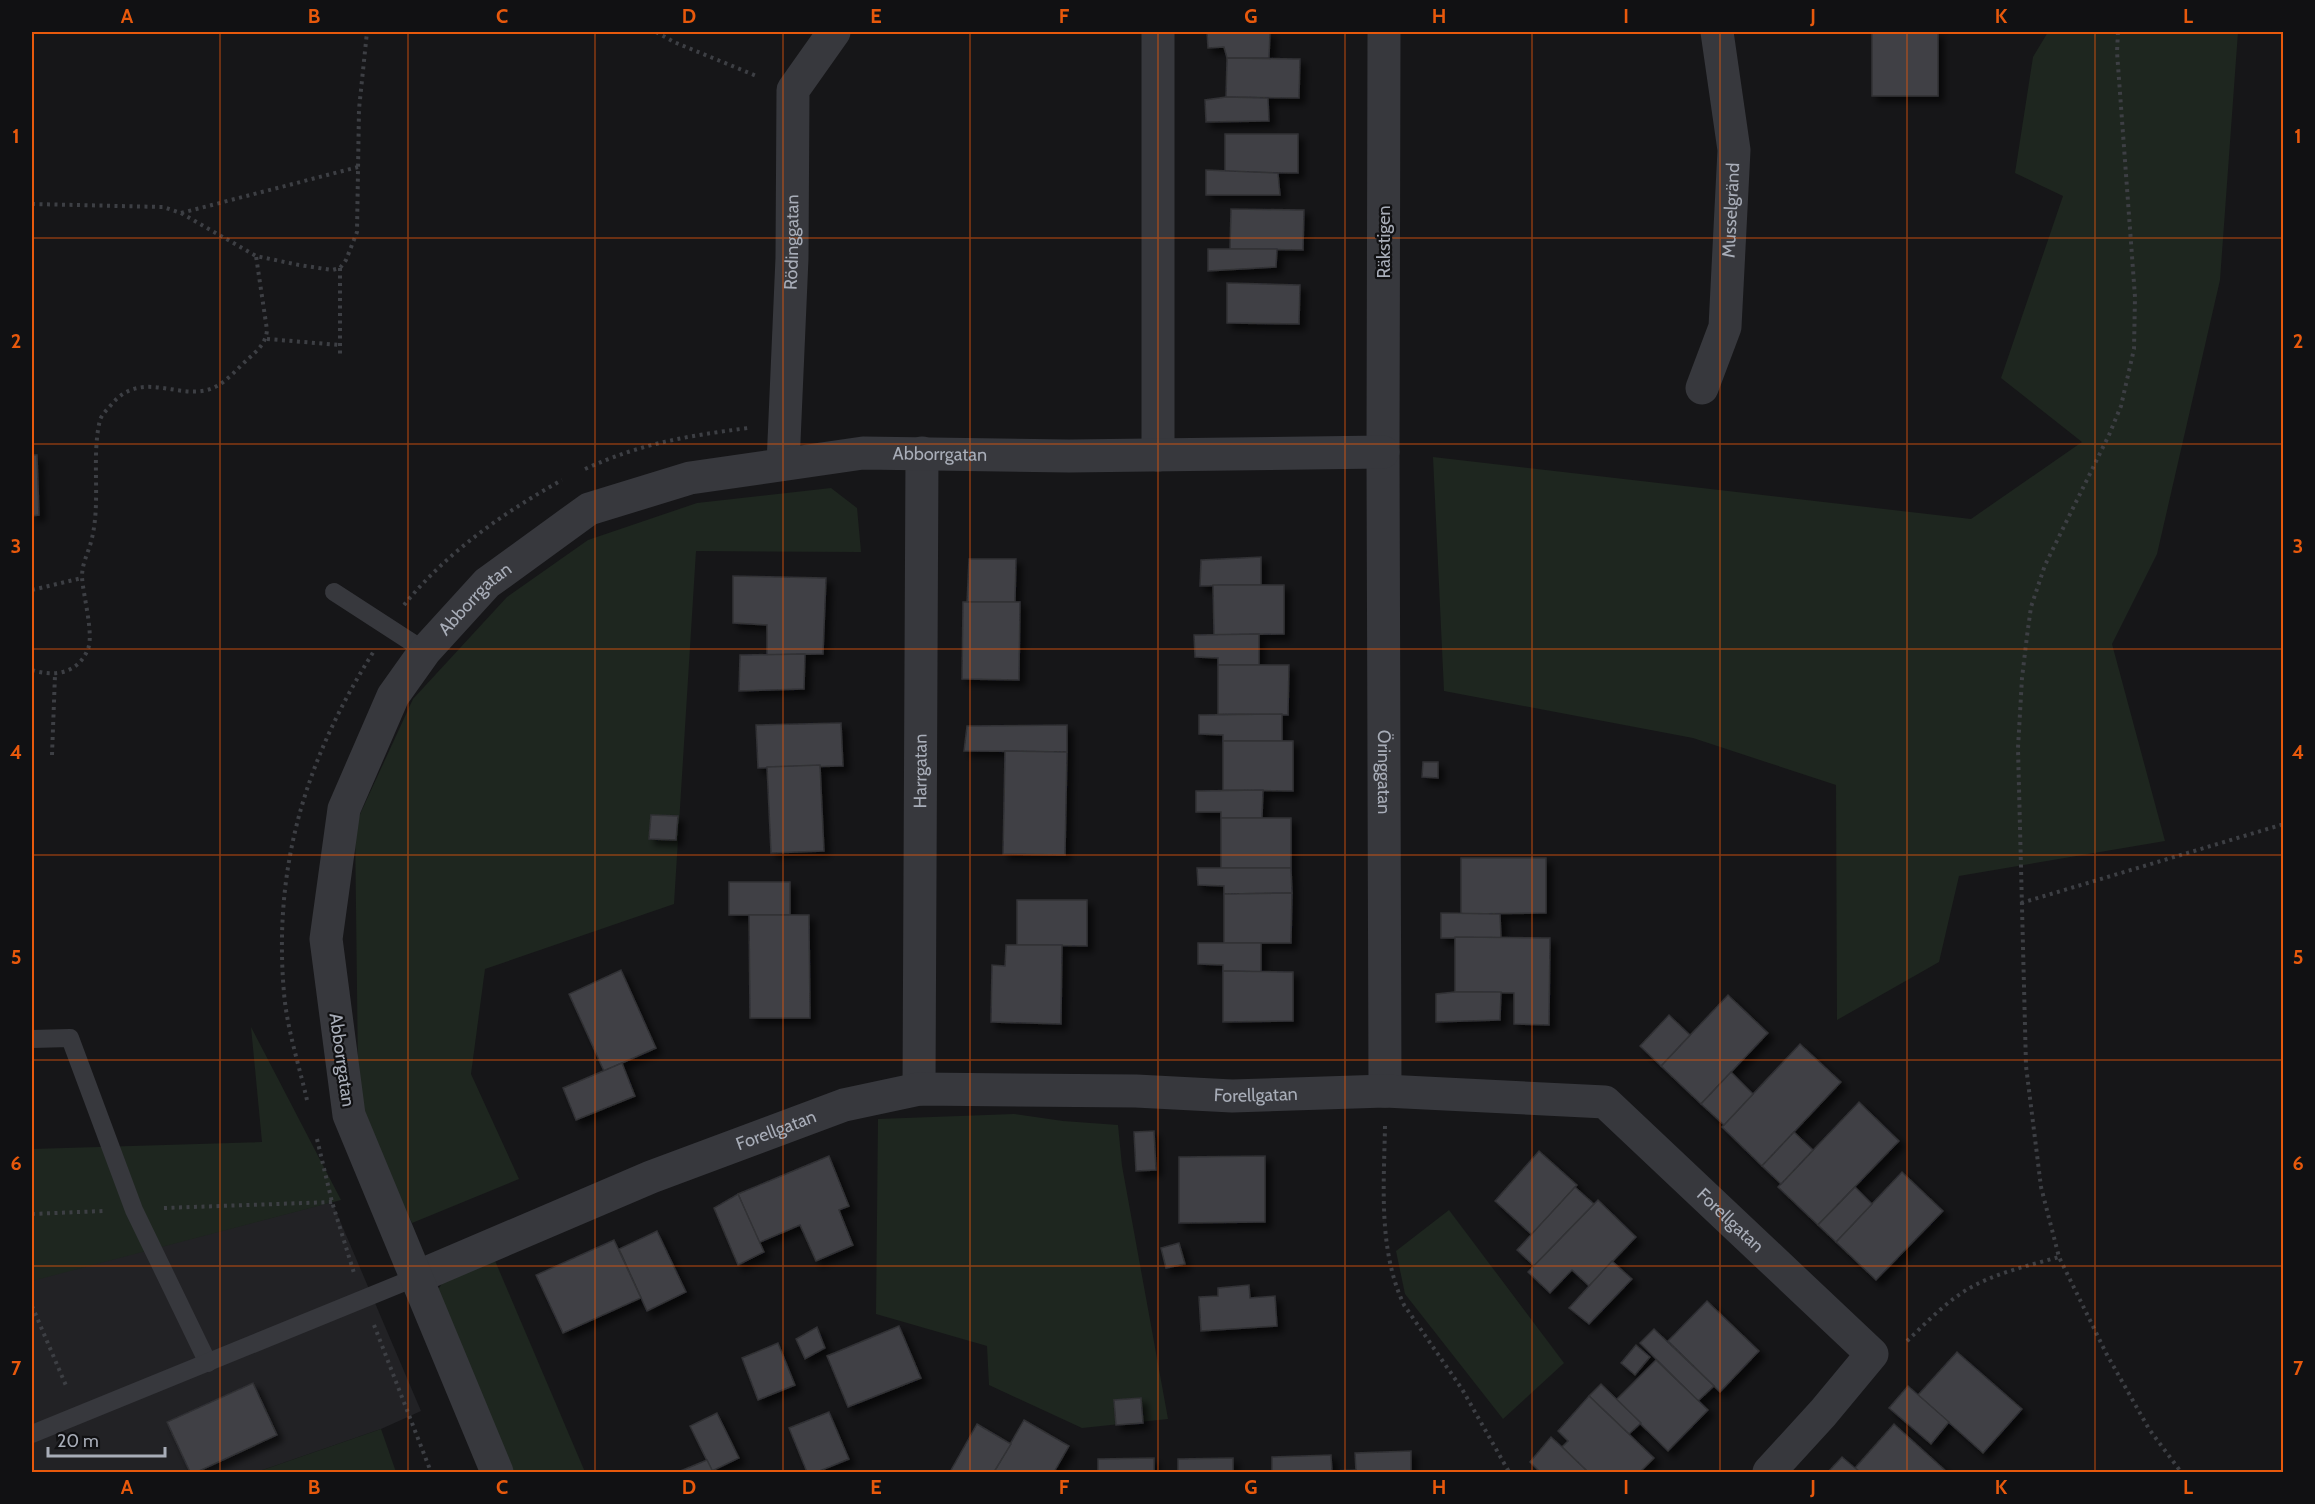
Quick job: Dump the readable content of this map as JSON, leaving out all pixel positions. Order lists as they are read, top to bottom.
{
  "streets": {
    "street": [
      "Musselgränd",
      "Rödinggatan",
      "Räkstigen",
      "Abborrgatan",
      "Harrgatan",
      "Öringgatan",
      "Forellgatan"
    ]
  },
  "crossings": [
    ["Rödinggatan", "Abborrgatan"],
    ["Räkstigen", "Abborrgatan"],
    ["Räkstigen", "Öringgatan"],
    ["Abborrgatan", "Harrgatan"],
    ["Abborrgatan", "Öringgatan"],
    ["Abborrgatan", "Forellgatan"],
    ["Harrgatan", "Forellgatan"],
    ["Öringgatan", "Forellgatan"]
  ],
  "scale_bar": "20 m",
  "grid": {
    "columns": [
      "A",
      "B",
      "C",
      "D",
      "E",
      "F",
      "G",
      "H",
      "I",
      "J",
      "K",
      "L"
    ],
    "rows": [
      "1",
      "2",
      "3",
      "4",
      "5",
      "6",
      "7"
    ]
  }
}
